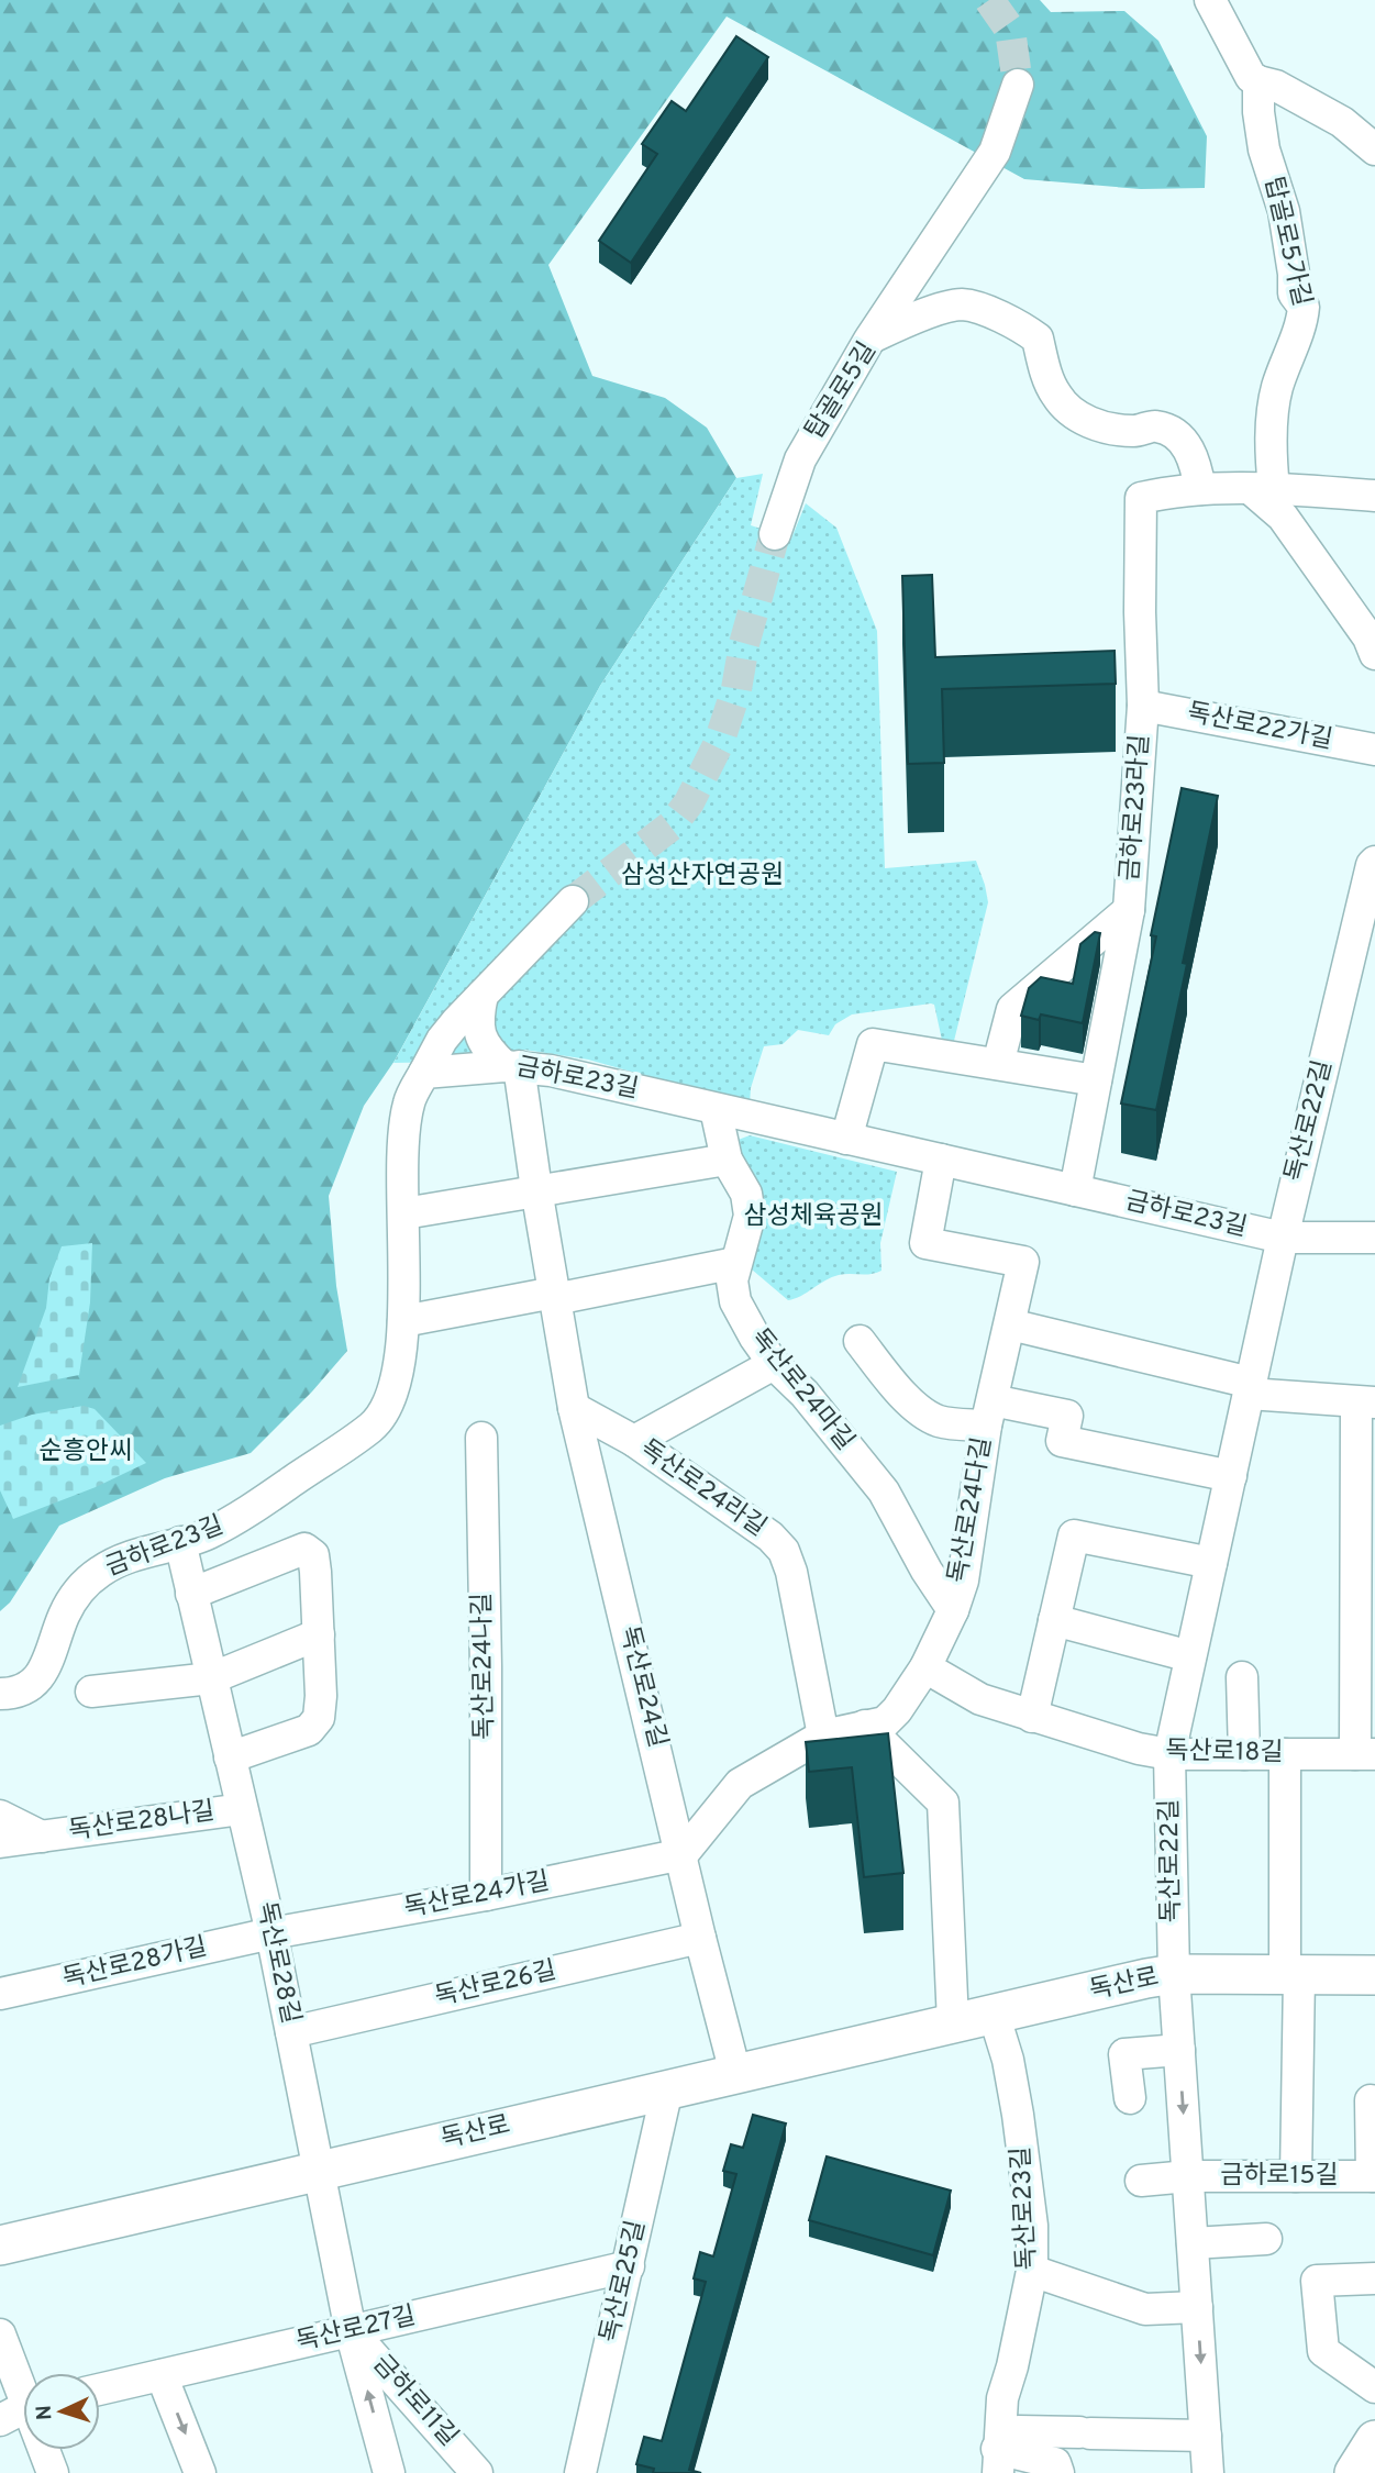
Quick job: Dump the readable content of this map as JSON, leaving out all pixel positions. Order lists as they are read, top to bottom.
{
  "streets": {
    "main road": ["독산로"],
    "street": [
      "탑골로5가길",
      "탑골로5길",
      "독산로22가길",
      "금하로23라길",
      "금하로23길",
      "독산로22길",
      "독산로24마길",
      "독산로24라길",
      "독산로24다길",
      "독산로24나길",
      "독산로24길",
      "독산로18길",
      "독산로28나길",
      "독산로24가길",
      "독산로28길",
      "독산로28가길",
      "독산로26길",
      "금하로15길",
      "독산로23길",
      "독산로25길",
      "독산로27길",
      "금하로11길"
    ]
  },
  "crossings": [
    ["독산로22가길", "금하로23라길"],
    ["금하로23라길", "금하로23길"],
    ["금하로23길", "독산로22길"],
    ["금하로23길", "독산로24마길"],
    ["금하로23길", "독산로24다길"],
    ["금하로23길", "독산로24길"],
    ["금하로23길", "독산로28길"],
    ["독산로22길", "독산로18길"],
    ["독산로22길", "독산로"],
    ["독산로22길", "금하로15길"],
    ["독산로24마길", "독산로24다길"],
    ["독산로24라길", "독산로24다길"],
    ["독산로24라길", "독산로24길"],
    ["독산로24다길", "독산로24길"],
    ["독산로24다길", "독산로18길"],
    ["독산로24다길", "독산로24가길"],
    ["독산로24나길", "독산로24가길"],
    ["독산로24길", "독산로24가길"],
    ["독산로24길", "독산로26길"],
    ["독산로24길", "독산로"],
    ["독산로28나길", "독산로28길"],
    ["독산로24가길", "독산로28길"],
    ["독산로24가길", "독산로28가길"],
    ["독산로28길", "독산로28가길"],
    ["독산로28길", "독산로26길"],
    ["독산로28길", "독산로"],
    ["독산로28길", "독산로27길"],
    ["독산로28길", "금하로11길"],
    ["독산로", "독산로23길"],
    ["독산로", "독산로25길"],
    ["독산로25길", "독산로27길"],
    ["독산로27길", "금하로11길"]
  ],
  "parks": ["삼성산자연공원", "삼성체육공원", "순흥안씨"],
  "north": "left"
}
